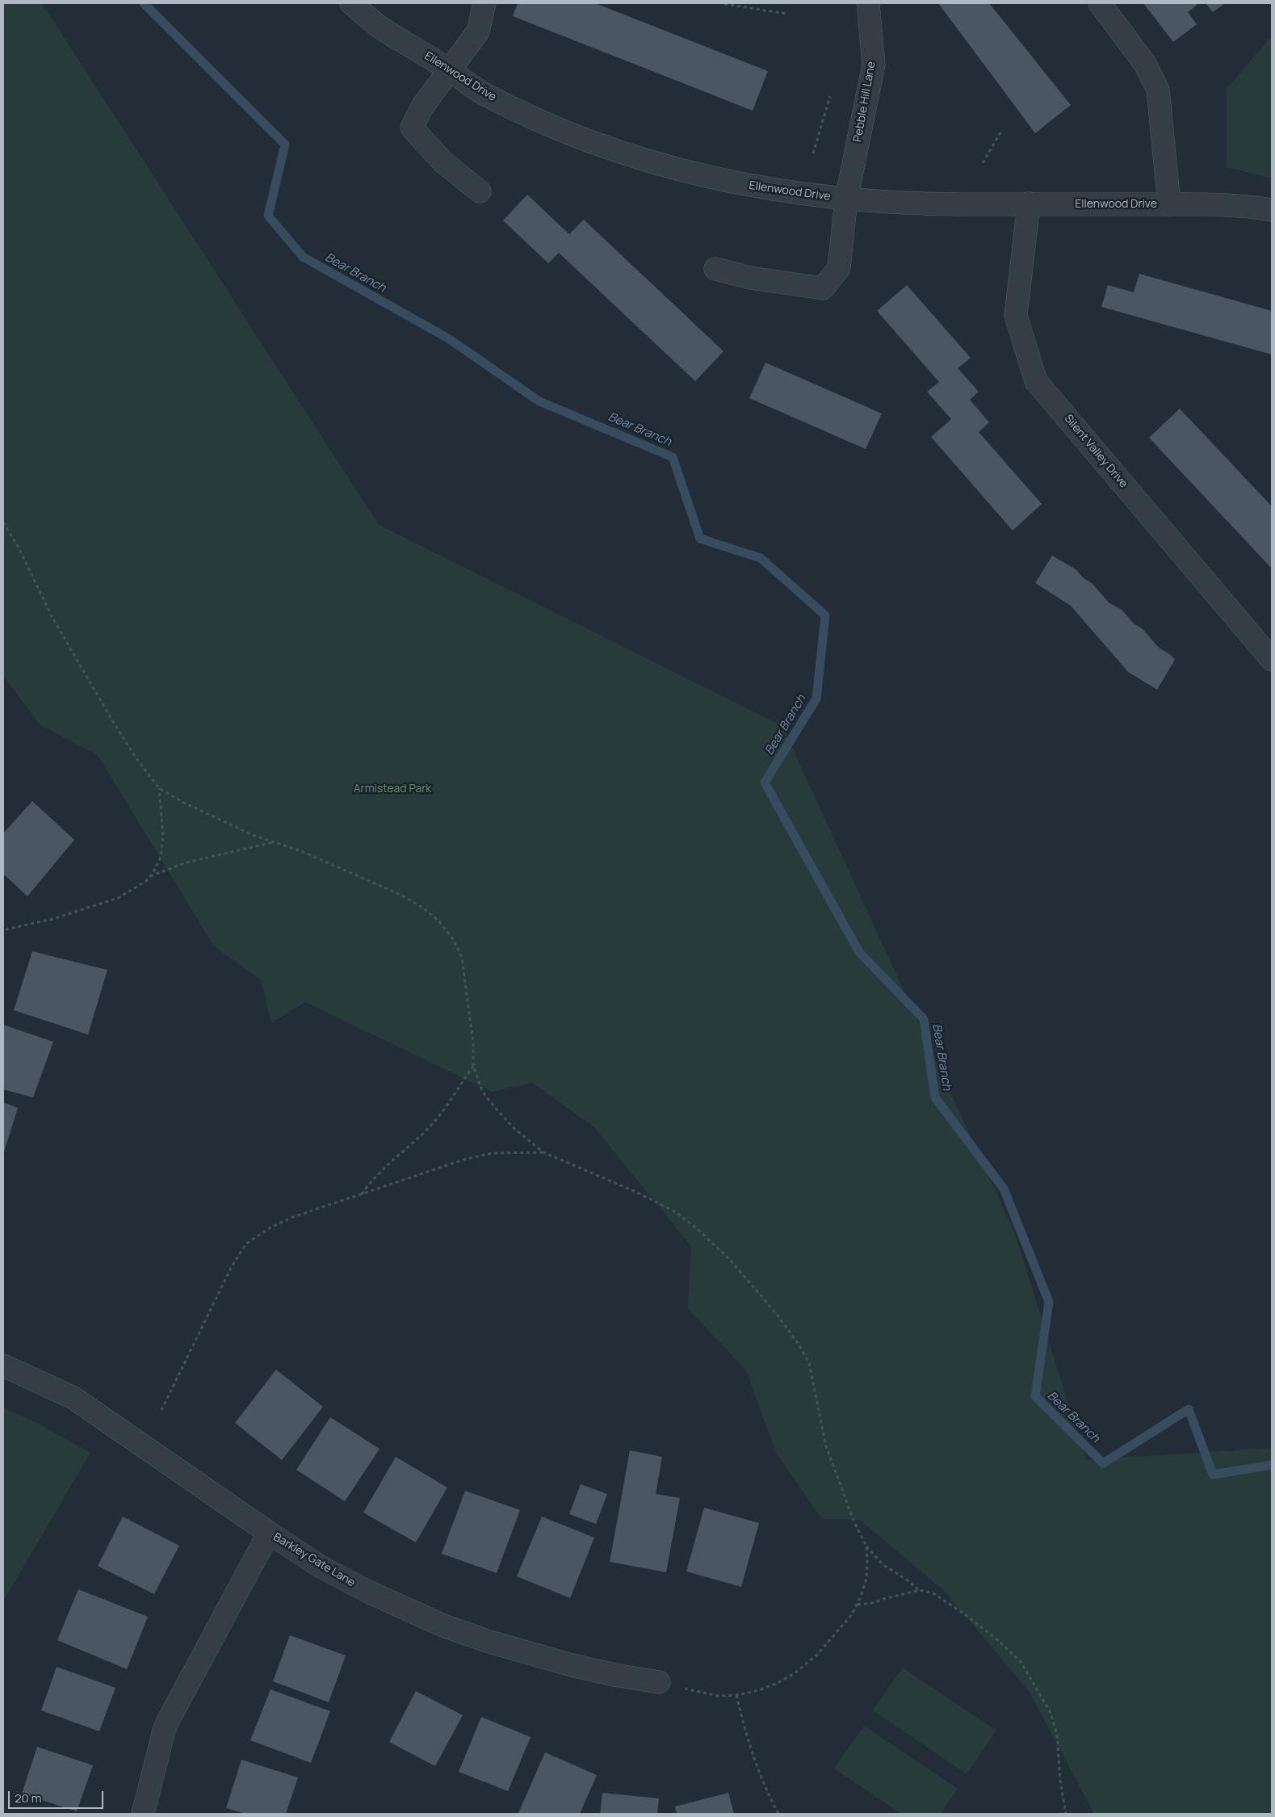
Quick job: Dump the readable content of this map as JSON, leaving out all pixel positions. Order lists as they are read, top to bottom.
{
  "streets": {
    "street": [
      "Ellenwood Drive",
      "Pebble Hill Lane",
      "Silent Valley Drive",
      "Barkley Gate Lane"
    ]
  },
  "crossings": [
    ["Ellenwood Drive", "Pebble Hill Lane"],
    ["Ellenwood Drive", "Silent Valley Drive"]
  ],
  "water": ["Bear Branch"],
  "parks": ["Armistead Park"],
  "scale_bar": "20 m"
}
